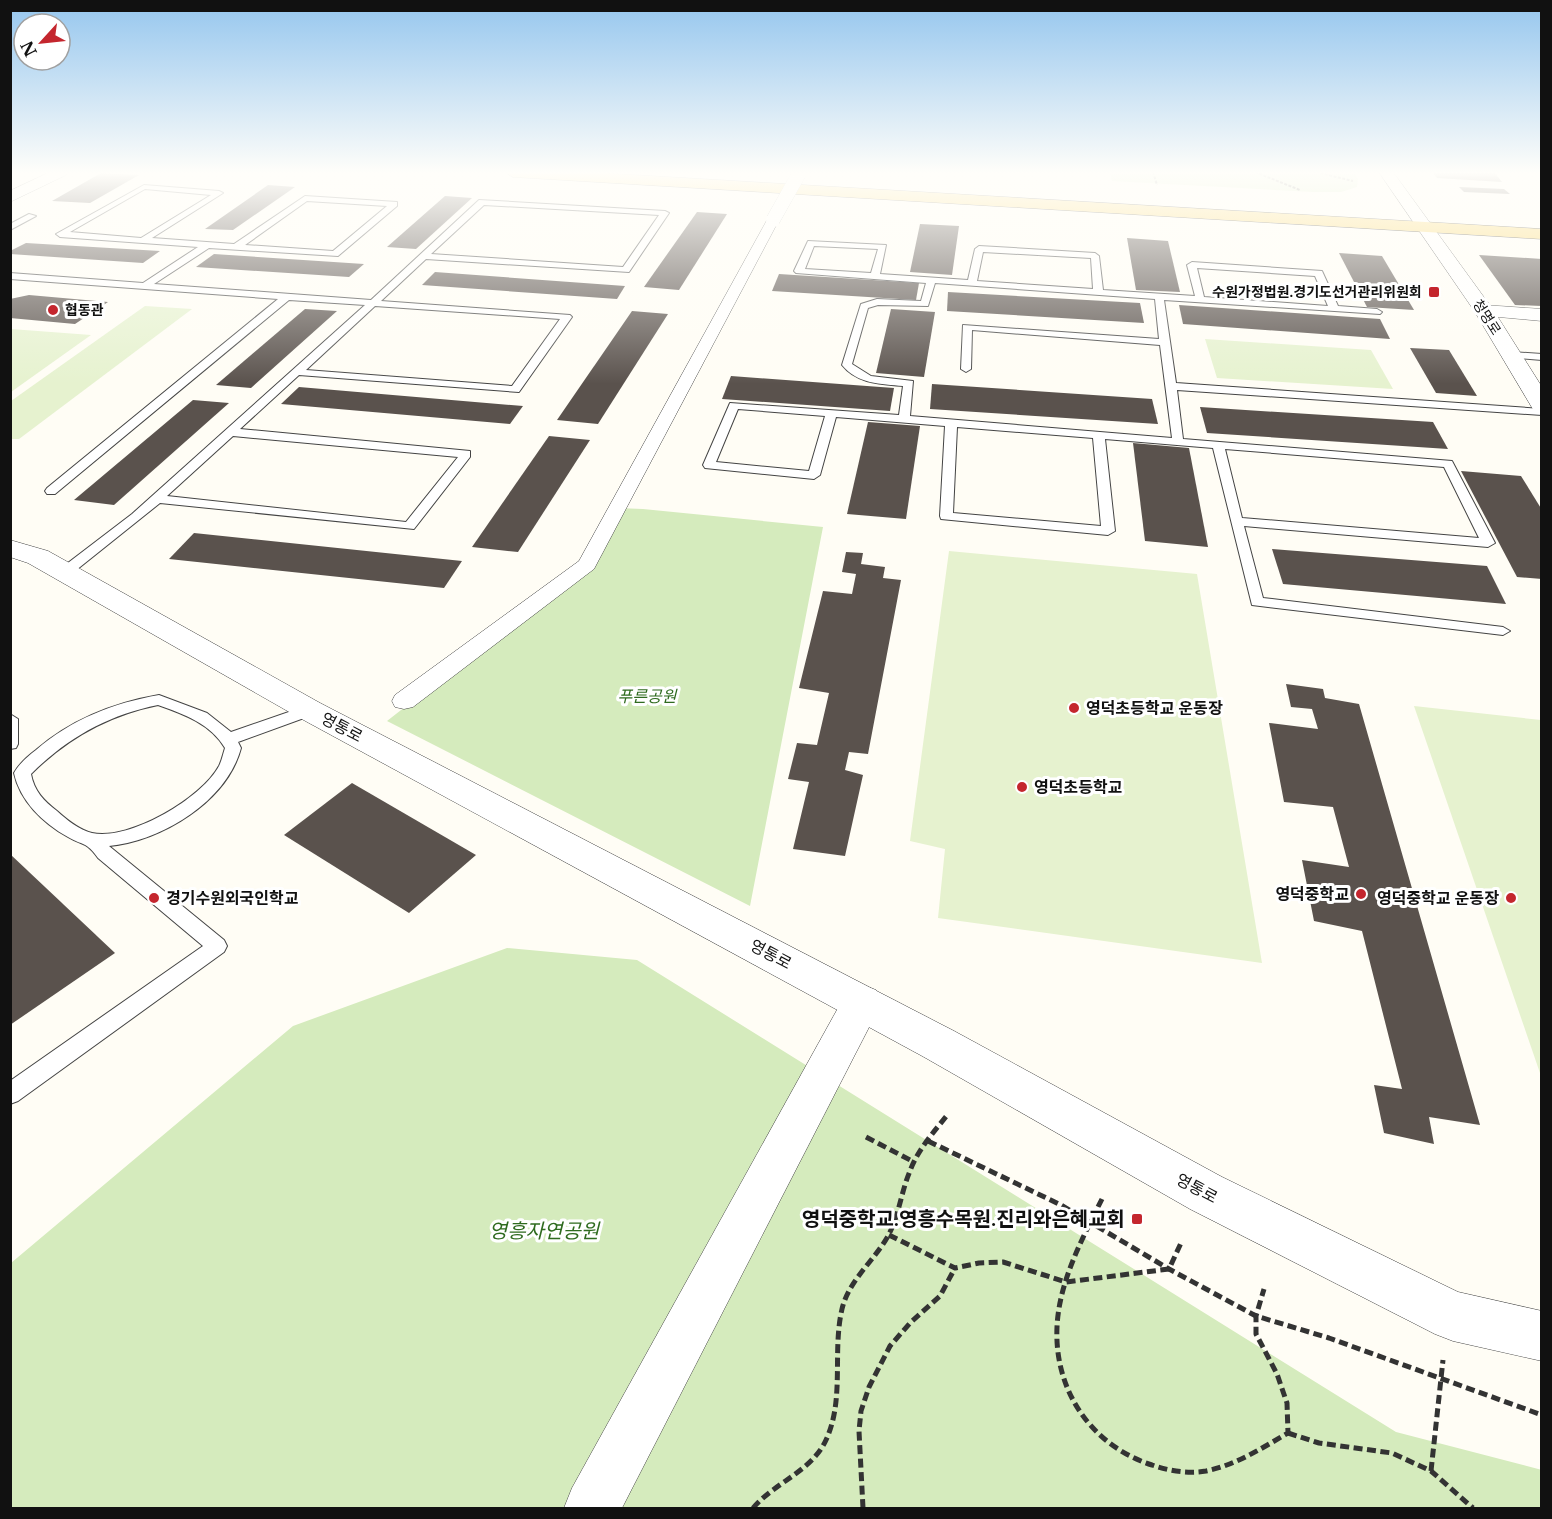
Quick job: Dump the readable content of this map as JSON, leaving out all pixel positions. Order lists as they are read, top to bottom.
{
  "streets": {
    "street": ["청명로", "영통로"]
  },
  "parks": ["푸른공원", "영흥자연공원"],
  "places": {
    "transit": ["수원가정법원.경기도선거관리위원회", "영덕중학교.영흥수목원.진리와은혜교회"],
    "other": [
      "협동관",
      "영덕초등학교 운동장",
      "영덕초등학교",
      "영덕중학교",
      "경기수원외국인학교",
      "영덕중학교 운동장"
    ]
  },
  "north": "bottom left"
}
